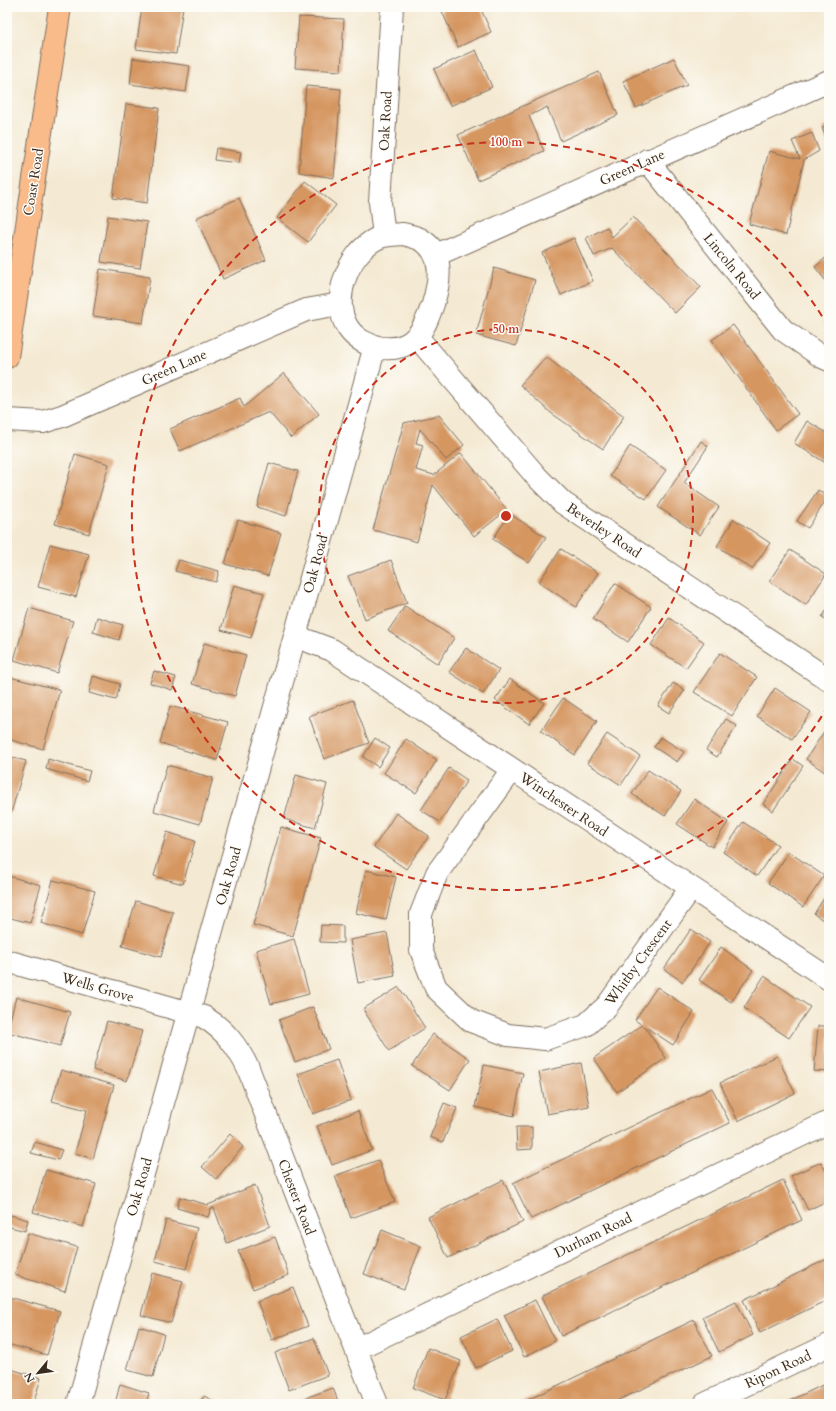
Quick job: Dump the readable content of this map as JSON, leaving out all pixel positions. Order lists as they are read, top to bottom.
{
  "streets": {
    "main road": ["Coast Road"],
    "street": [
      "Oak Road",
      "Green Lane",
      "Lincoln Road",
      "Beverley Road",
      "Winchester Road",
      "Whitby Crescent",
      "Wells Grove",
      "Chester Road",
      "Durham Road",
      "Ripon Road"
    ]
  },
  "crossings": [
    ["Oak Road", "Green Lane"],
    ["Oak Road", "Beverley Road"],
    ["Oak Road", "Winchester Road"],
    ["Oak Road", "Wells Grove"],
    ["Oak Road", "Chester Road"],
    ["Green Lane", "Lincoln Road"],
    ["Green Lane", "Beverley Road"],
    ["Winchester Road", "Whitby Crescent"],
    ["Wells Grove", "Chester Road"],
    ["Chester Road", "Durham Road"]
  ],
  "north": "bottom left",
  "rings": ["100 m", "50 m"]
}
